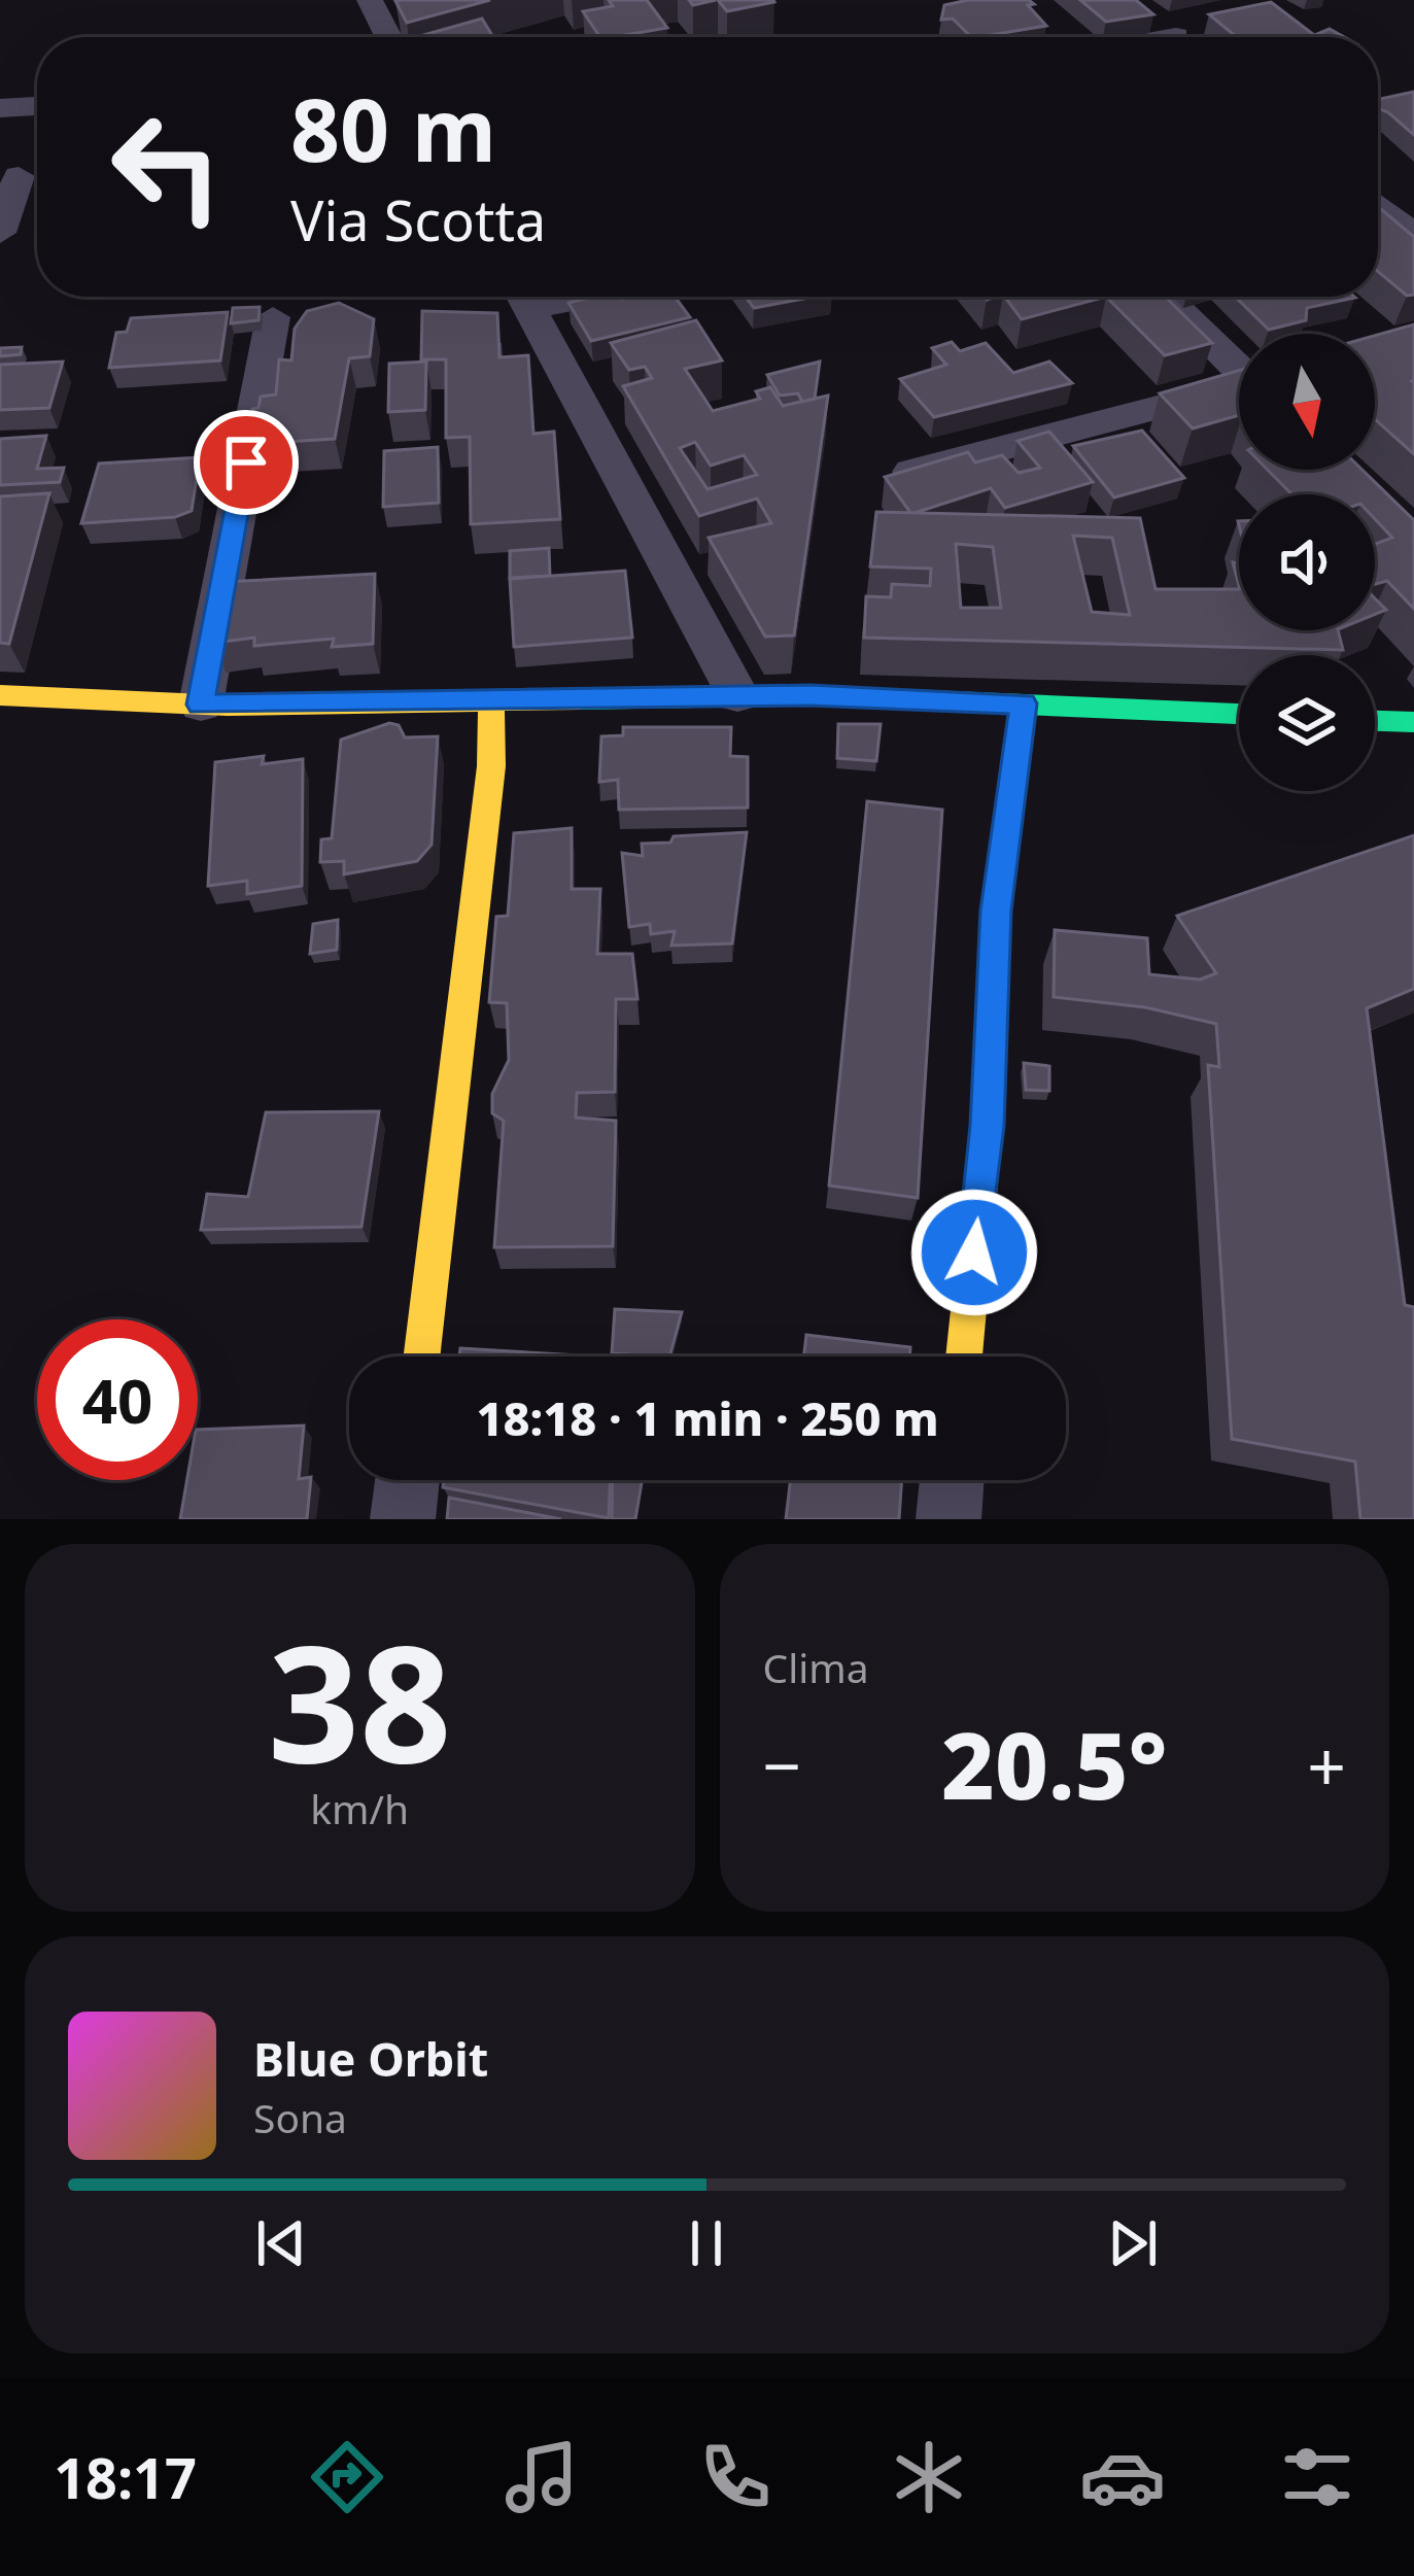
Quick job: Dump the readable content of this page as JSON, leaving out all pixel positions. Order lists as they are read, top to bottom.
{
  "north": "bottom",
  "page": {
    "turn": ["80 m", "Via Scotta"],
    "limit": "40",
    "trip": "18:18 · 1 min · 250 m",
    "tile": [
      ["38", "km/h"],
      "Clima"
    ],
    "heat": ["−", "20.5°", "+"],
    "song": ["Blue Orbit", "Sona"],
    "tabs": "18:17"
  }
}
